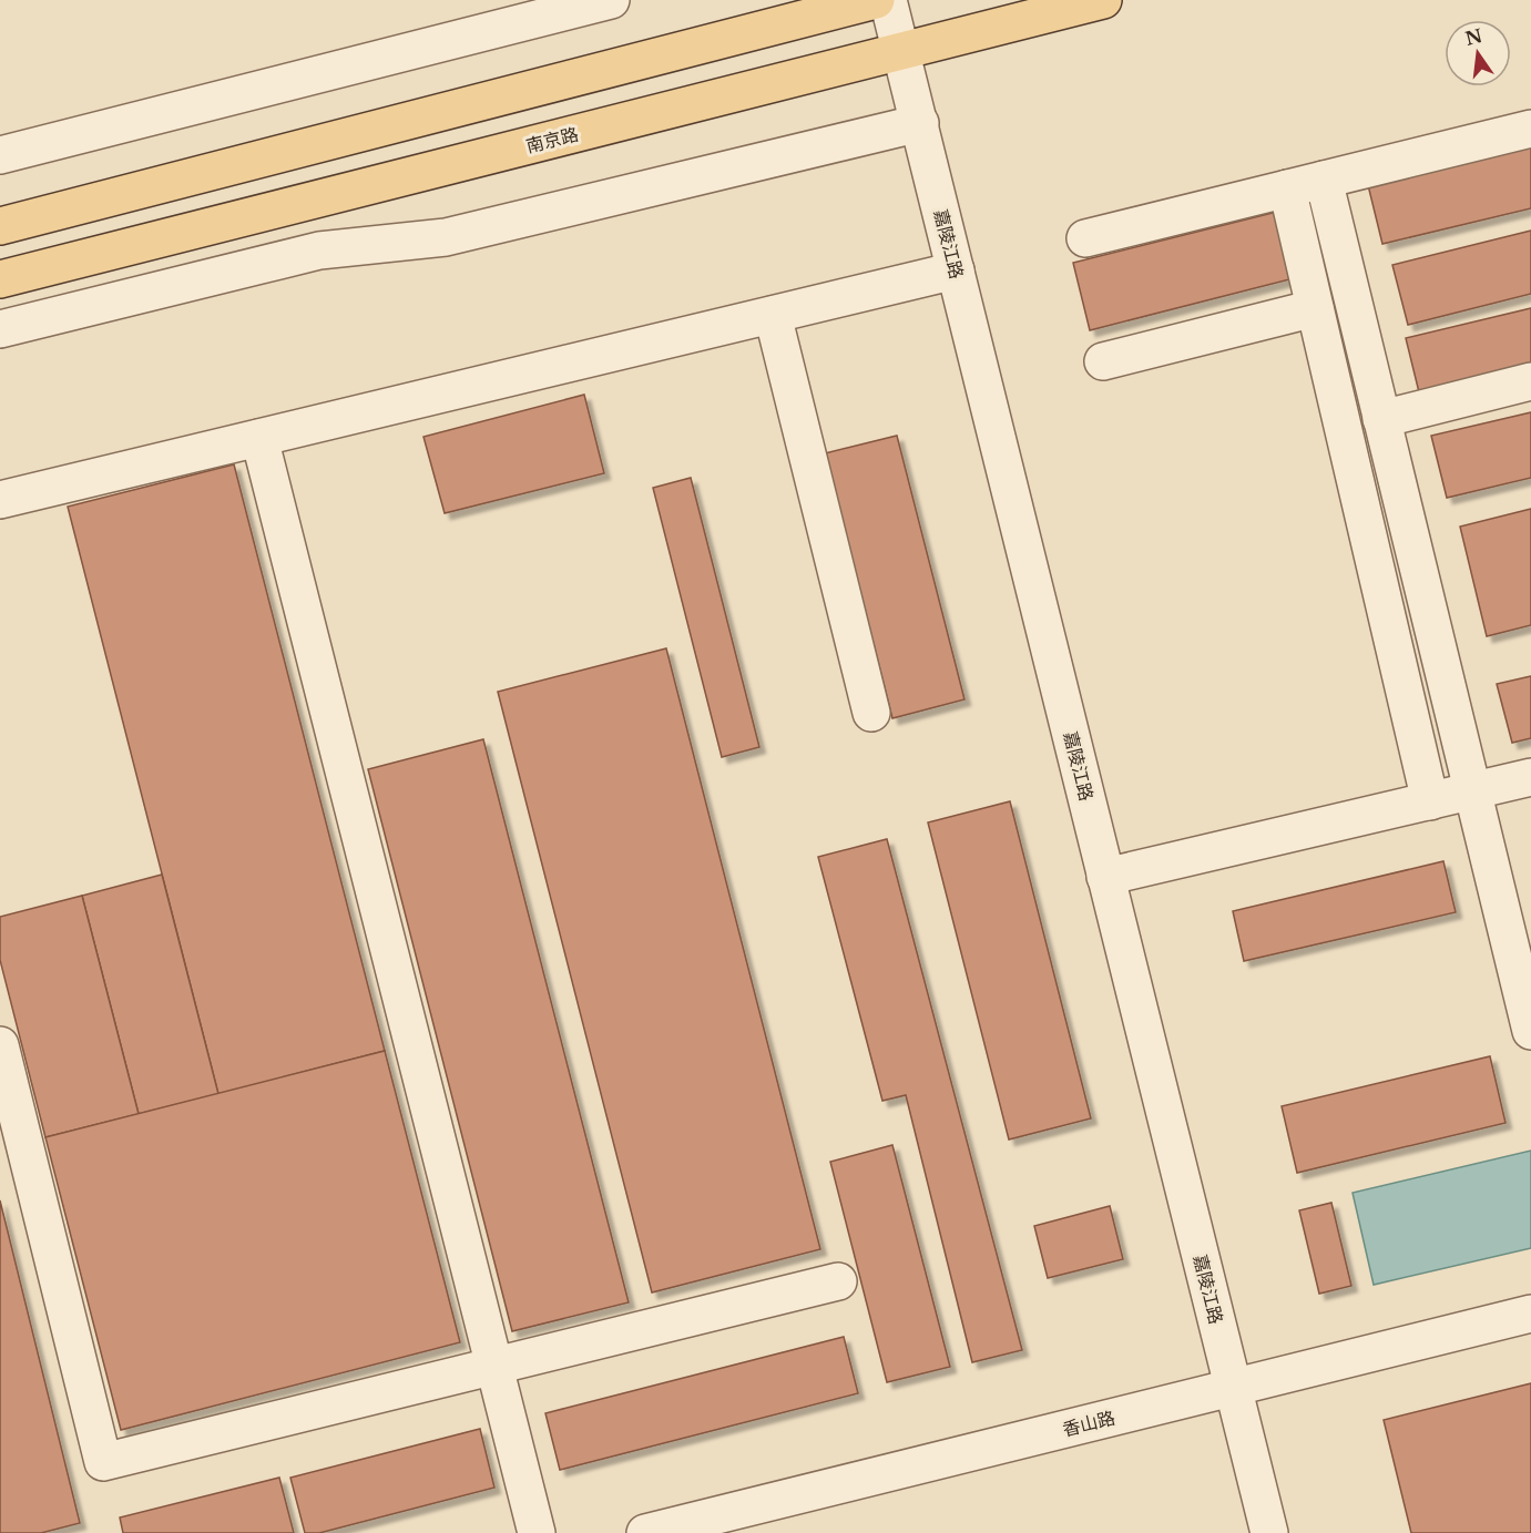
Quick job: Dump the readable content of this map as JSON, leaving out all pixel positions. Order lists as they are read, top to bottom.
{
  "streets": {
    "main road": ["南京路"],
    "street": ["嘉陵江路", "香山路"]
  },
  "crossings": [
    ["南京路", "嘉陵江路"],
    ["嘉陵江路", "香山路"]
  ],
  "north": "top"
}
